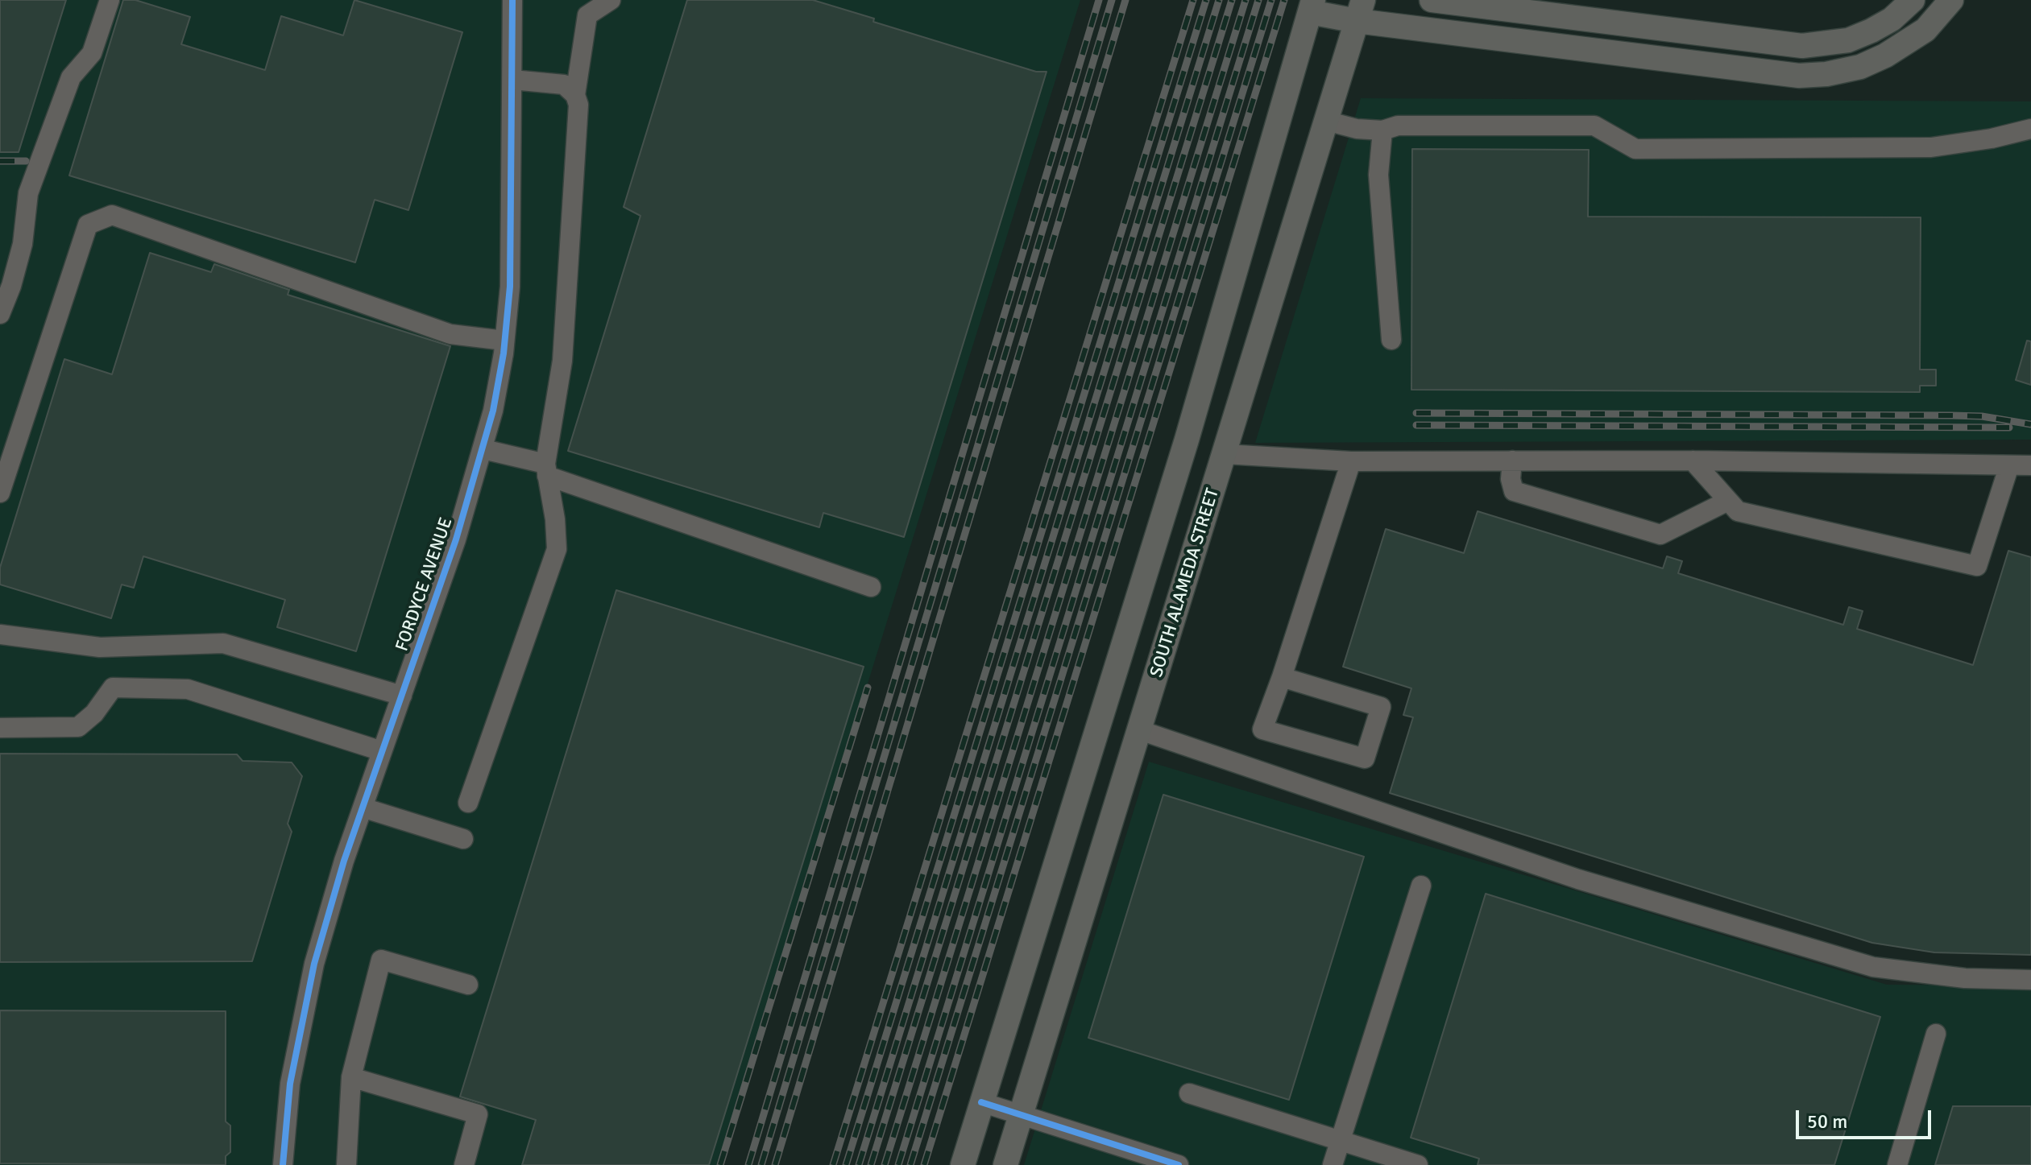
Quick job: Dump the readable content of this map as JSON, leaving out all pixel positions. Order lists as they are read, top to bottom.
{
  "streets": {
    "main road": ["SOUTH ALAMEDA STREET"],
    "street": ["FORDYCE AVENUE"]
  },
  "scale_bar": "50 m"
}
